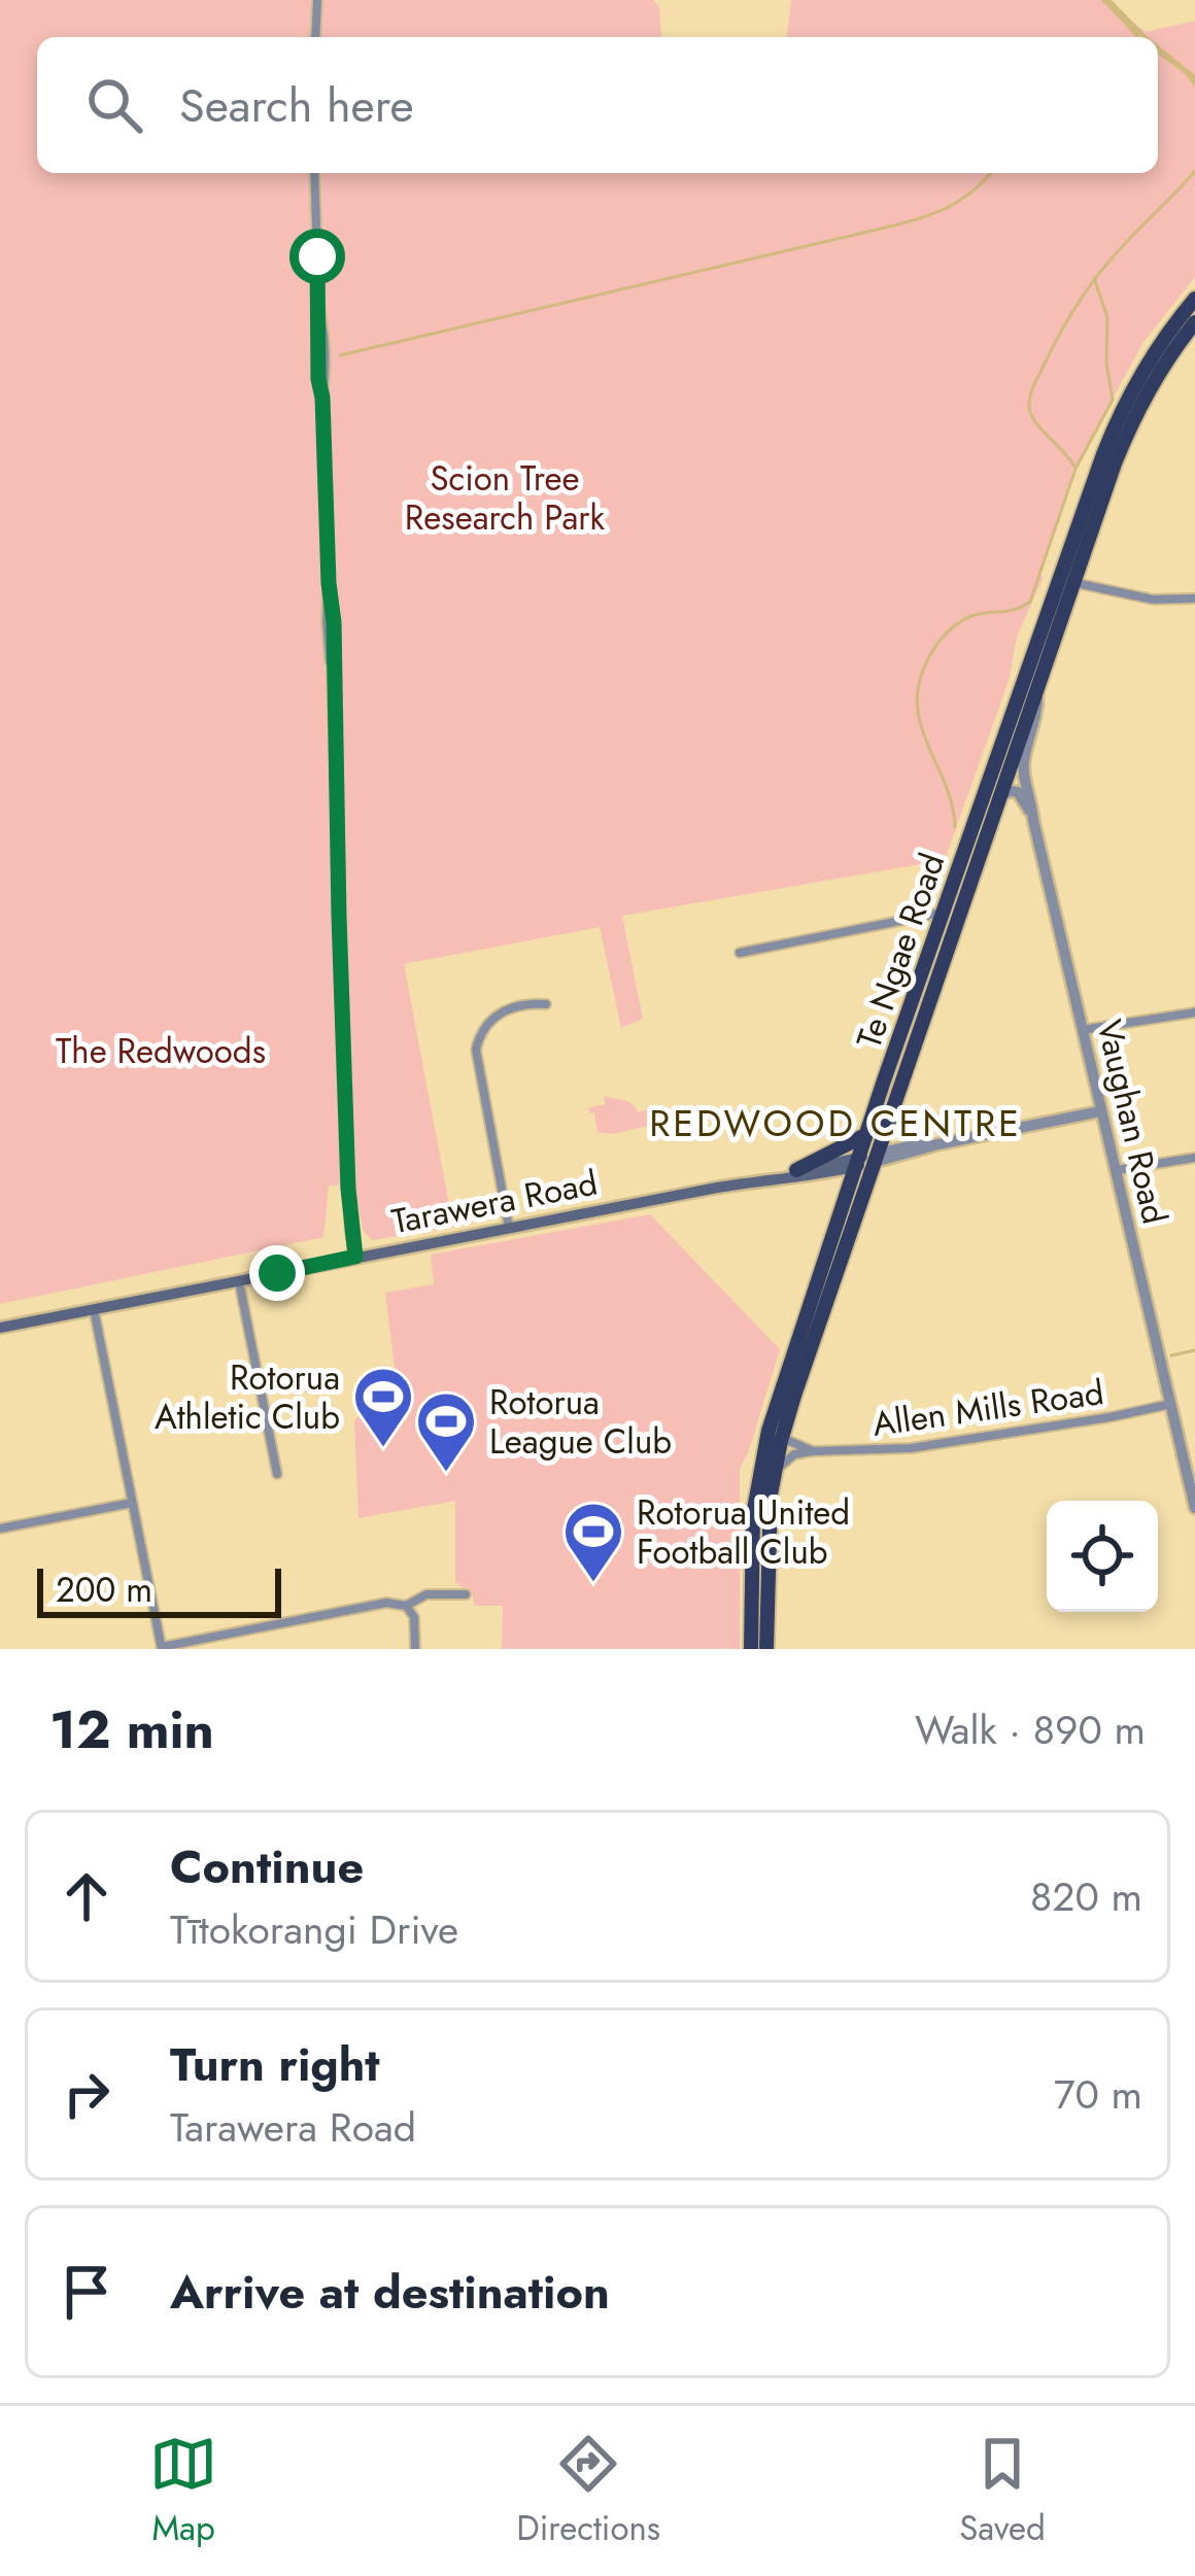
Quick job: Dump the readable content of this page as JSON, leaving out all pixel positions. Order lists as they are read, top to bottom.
{
  "streets": {
    "highway": ["Te Ngae Road"],
    "main road": ["Tarawera Road"],
    "street": ["Vaughan Road", "Allen Mills Road"]
  },
  "crossings": [
    ["Te Ngae Road", "Vaughan Road"],
    ["Te Ngae Road", "Tarawera Road"],
    ["Te Ngae Road", "Allen Mills Road"],
    ["Vaughan Road", "Allen Mills Road"]
  ],
  "districts": ["REDWOOD CENTRE"],
  "parks": ["Scion Tree Research Park", "The Redwoods"],
  "places": {
    "sports": ["Rotorua Athletic Club", "Rotorua League Club", "Rotorua United Football Club"]
  },
  "scale_bar": "200 m",
  "page": {
    "search": "Search here",
    "scale": "200 m",
    "heading": ["12 min", "Walk · 890 m"],
    "list": [
      ["Continue", "Tītokorangi Drive", "820 m"],
      ["Turn right", "Tarawera Road", "70 m"],
      "Arrive at destination"
    ],
    "nav": ["Map", "Directions", "Saved"]
  }
}
